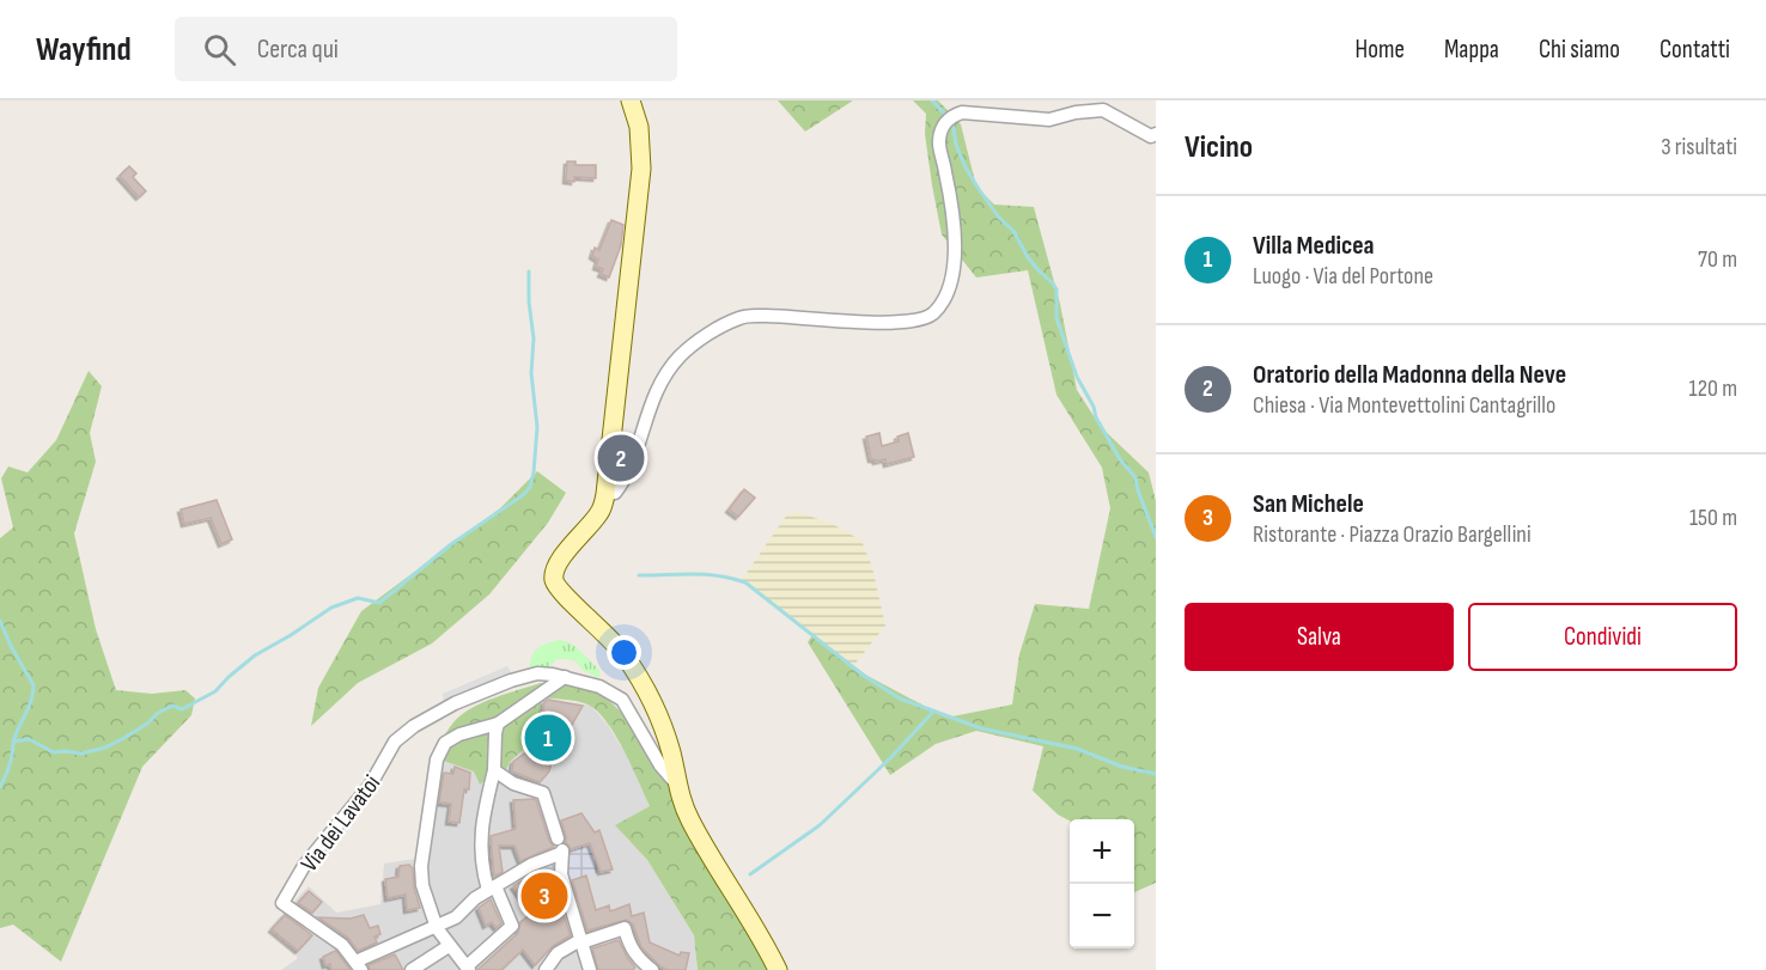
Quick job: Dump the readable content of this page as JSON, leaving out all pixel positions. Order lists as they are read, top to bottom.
{
  "streets": {
    "street": ["Via dei Lavatoi"]
  },
  "page": {
    "header": "Wayfind",
    "search": "Cerca qui",
    "nav": [
      "Home",
      "Mappa",
      "Chi siamo",
      "Contatti"
    ],
    "heading": ["Vicino", "3 risultati"],
    "list": [
      {
        "mark": "1",
        "name": "Villa Medicea",
        "note": "Luogo · Via del Portone",
        "value": "70 m"
      },
      {
        "mark": "2",
        "name": "Oratorio della Madonna della Neve",
        "note": "Chiesa · Via Montevettolini Cantagrillo",
        "value": "120 m"
      },
      {
        "mark": "3",
        "name": "San Michele",
        "note": "Ristorante · Piazza Orazio Bargellini",
        "value": "150 m"
      }
    ],
    "pins": ["2", "1", "3"],
    "buttons": ["Salva", "Condividi"],
    "map_buttons": ["+", "−"]
  }
}
